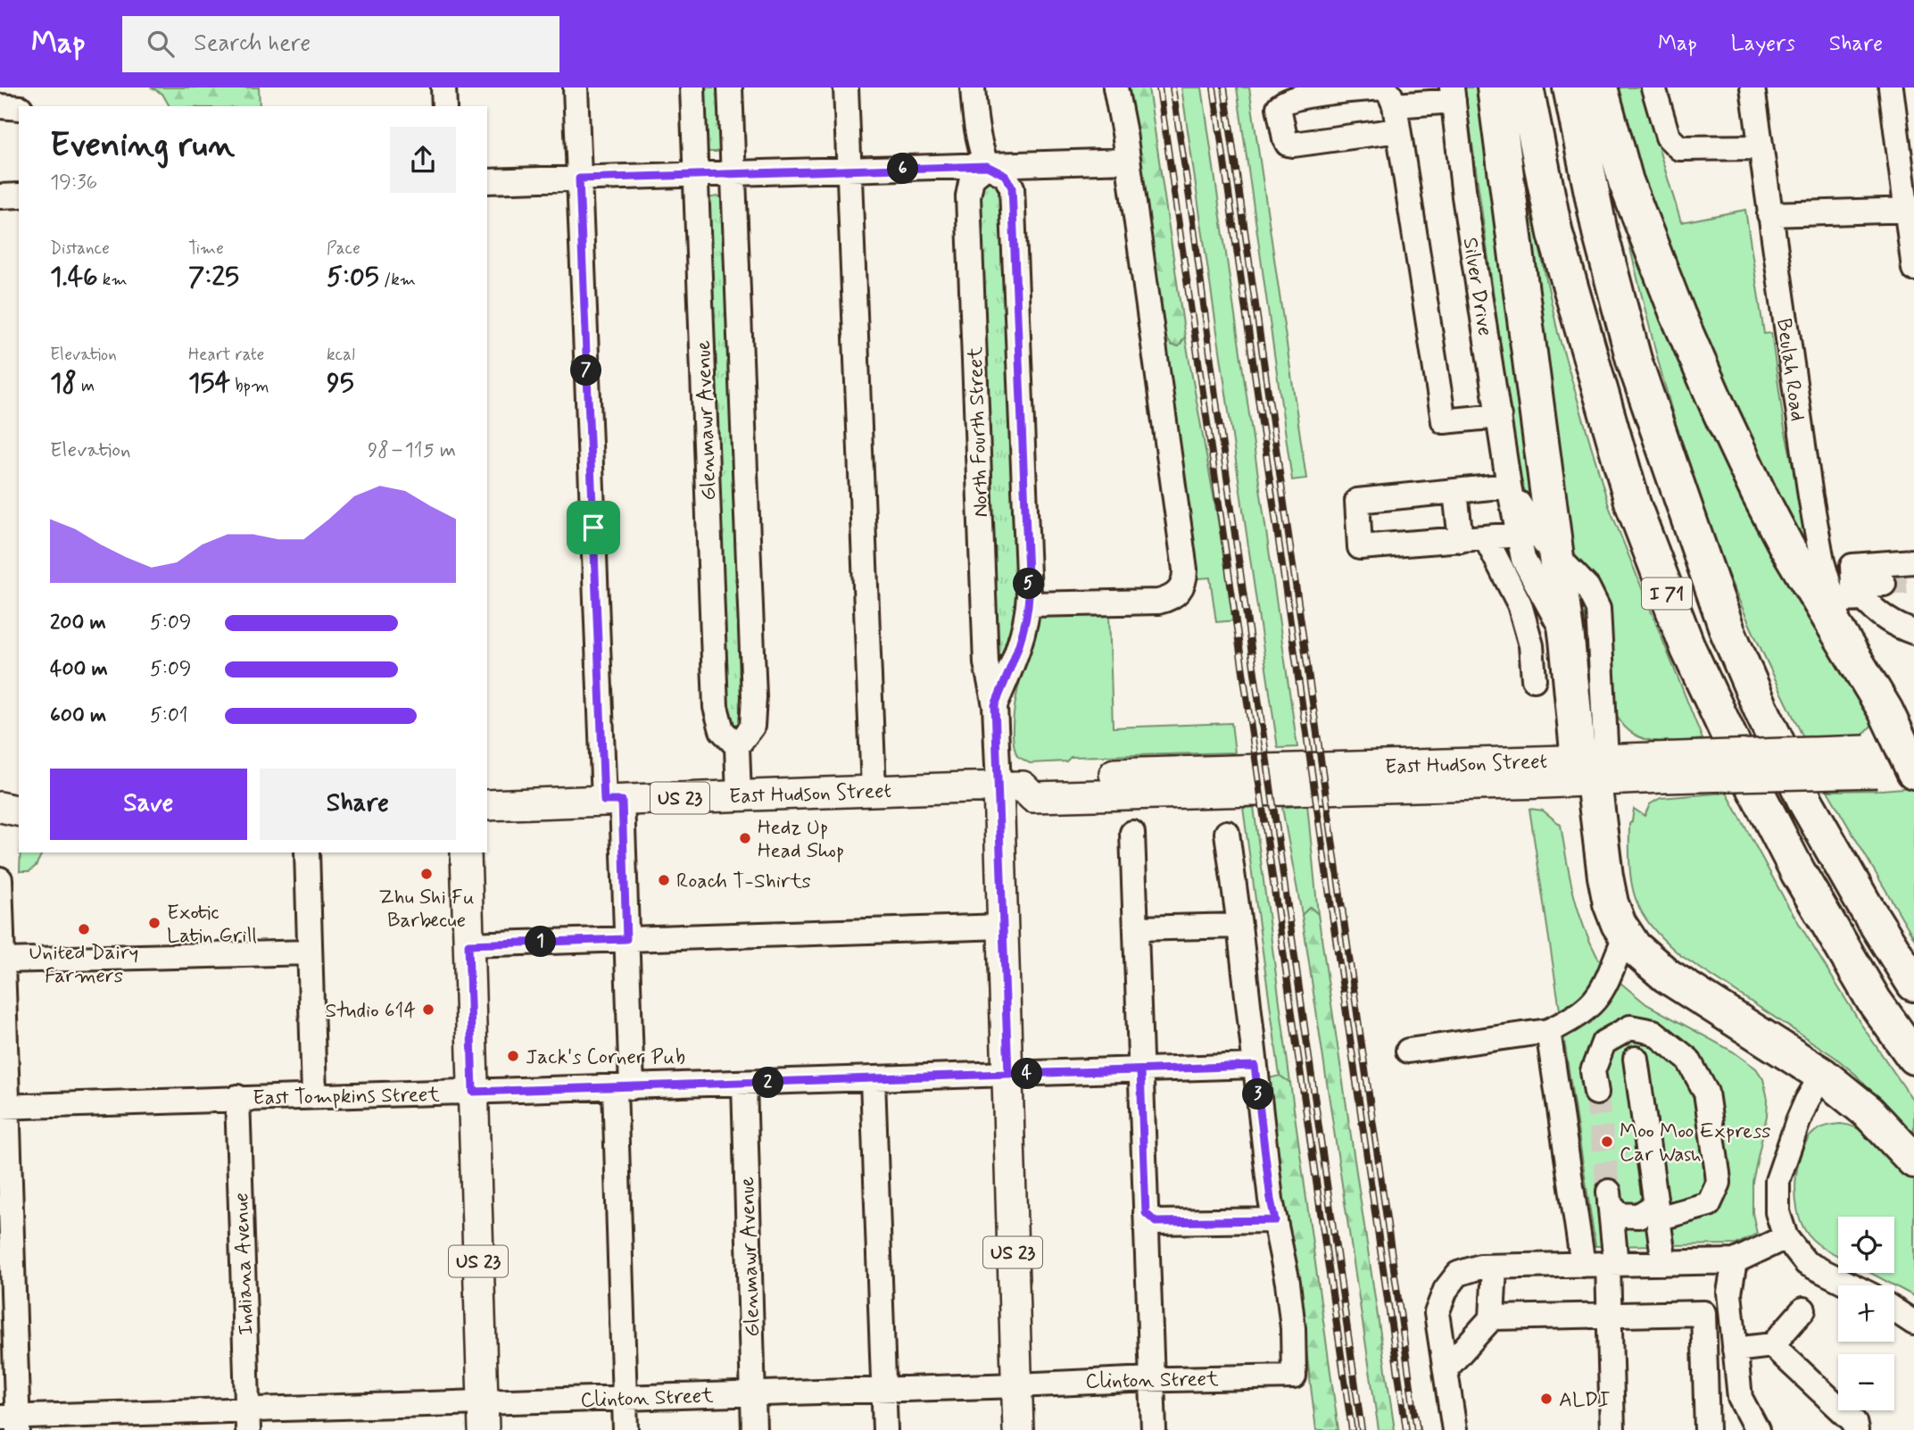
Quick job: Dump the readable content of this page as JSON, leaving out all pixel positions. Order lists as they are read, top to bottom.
{
  "streets": {
    "highway": ["I 71"],
    "main road": ["East Hudson Street", "US 23"],
    "street": [
      "Silver Drive",
      "Beulah Road",
      "Glenmawr Avenue",
      "North Fourth Street",
      "East Tompkins Street",
      "Indiana Avenue",
      "Clinton Street"
    ]
  },
  "crossings": [
    ["Silver Drive", "East Hudson Street"],
    ["Glenmawr Avenue", "East Tompkins Street"],
    ["Glenmawr Avenue", "Clinton Street"],
    ["North Fourth Street", "East Hudson Street"],
    ["North Fourth Street", "US 23"],
    ["East Hudson Street", "US 23"],
    ["US 23", "East Tompkins Street"],
    ["US 23", "Clinton Street"],
    ["East Tompkins Street", "Indiana Avenue"],
    ["Indiana Avenue", "Clinton Street"]
  ],
  "places": [
    "Hedz Up Head Shop",
    "Zhu Shi Fu Barbecue",
    "Roach T-Shirts",
    "Exotic Latin Grill",
    "United Dairy Farmers",
    "Studio 614",
    "Jack's Corner Pub",
    "Moo Moo Express Car Wash",
    "ALDI"
  ],
  "page": {
    "header": "Map",
    "search": "Search here",
    "nav": ["Map", "Layers", "Share"],
    "heading": ["Evening run", "19:36"],
    "pins": [
      "6",
      "7",
      "5",
      "1",
      "4",
      "2",
      "3"
    ],
    "stats": [
      ["Distance", "1.46 km"],
      ["Time", "7:25"],
      ["Pace", "5:05 /km"],
      ["Elevation", "18 m"],
      ["Heart rate", "154 bpm"],
      ["kcal", "95"]
    ],
    "chart": ["Elevation", "98–115 m"],
    "list": [
      {
        "name": "200 m",
        "note": "5:09"
      },
      {
        "name": "400 m",
        "note": "5:09"
      },
      {
        "name": "600 m",
        "note": "5:01"
      }
    ],
    "buttons": ["Save", "Share"],
    "map_buttons": ["+", "−"]
  }
}
